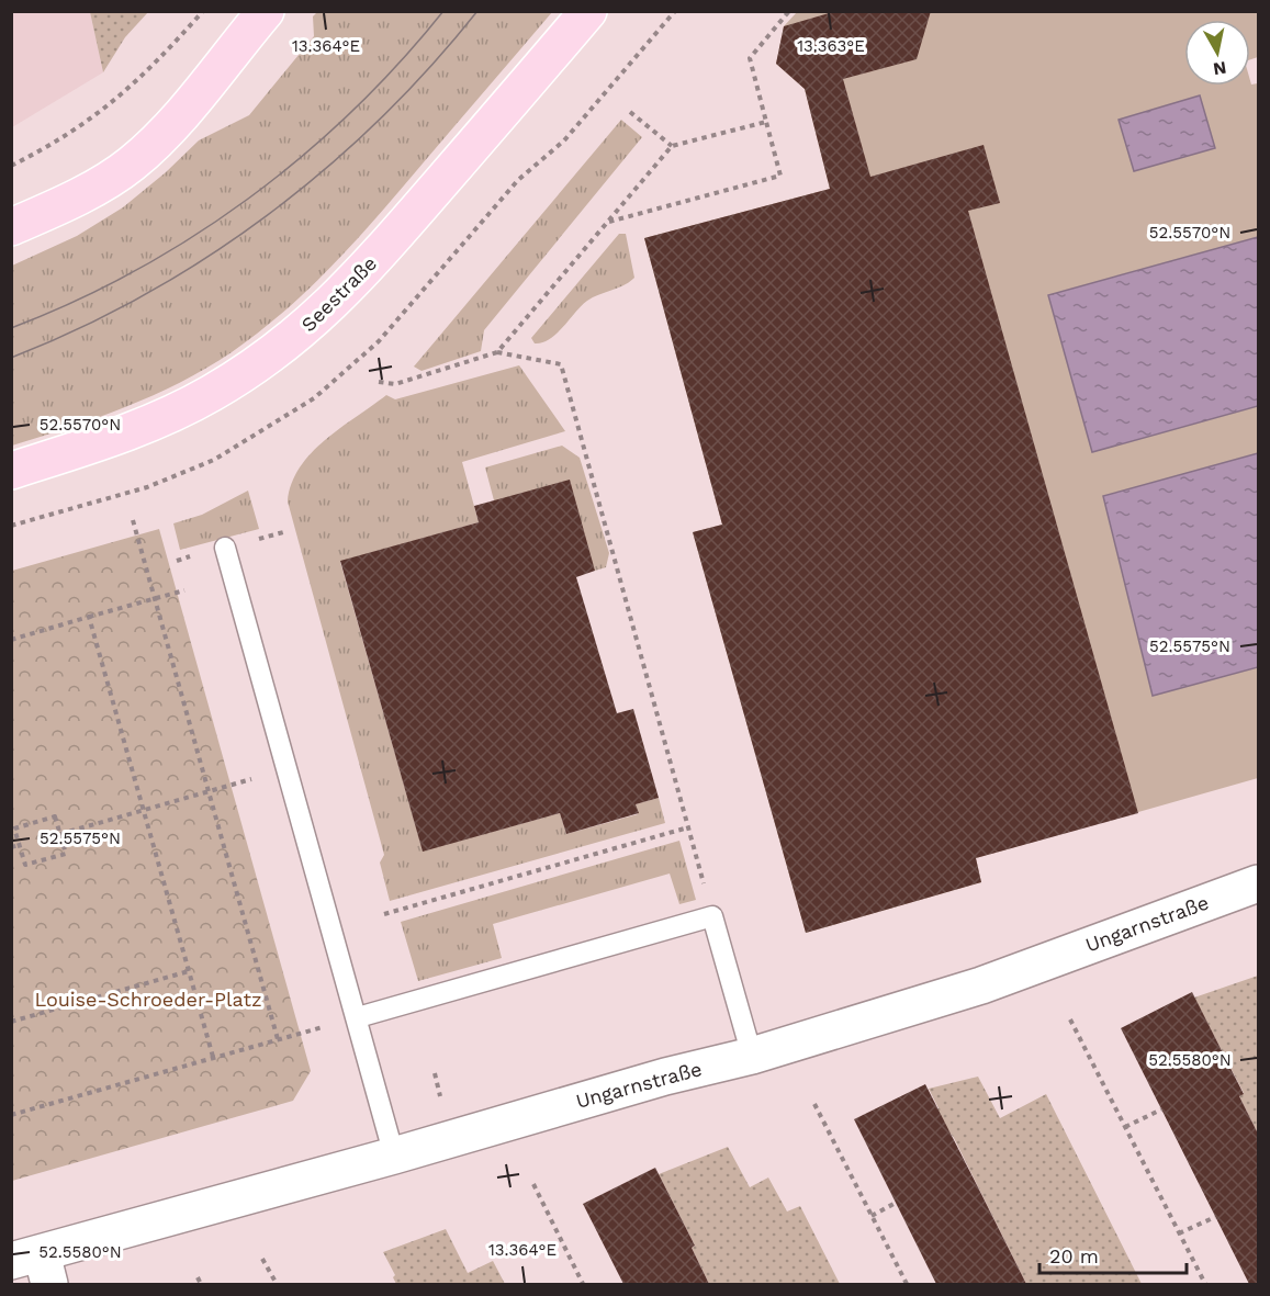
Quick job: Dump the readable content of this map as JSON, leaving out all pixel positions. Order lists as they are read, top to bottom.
{
  "streets": {
    "main road": ["Seestraße"],
    "street": ["Ungarnstraße"]
  },
  "parks": ["Louise-Schroeder-Platz"],
  "scale_bar": "20 m",
  "north": "bottom",
  "coordinates": [
    "13.364°E",
    "13.363°E",
    "52.5570°N",
    "52.5575°N",
    "52.5580°N"
  ]
}
